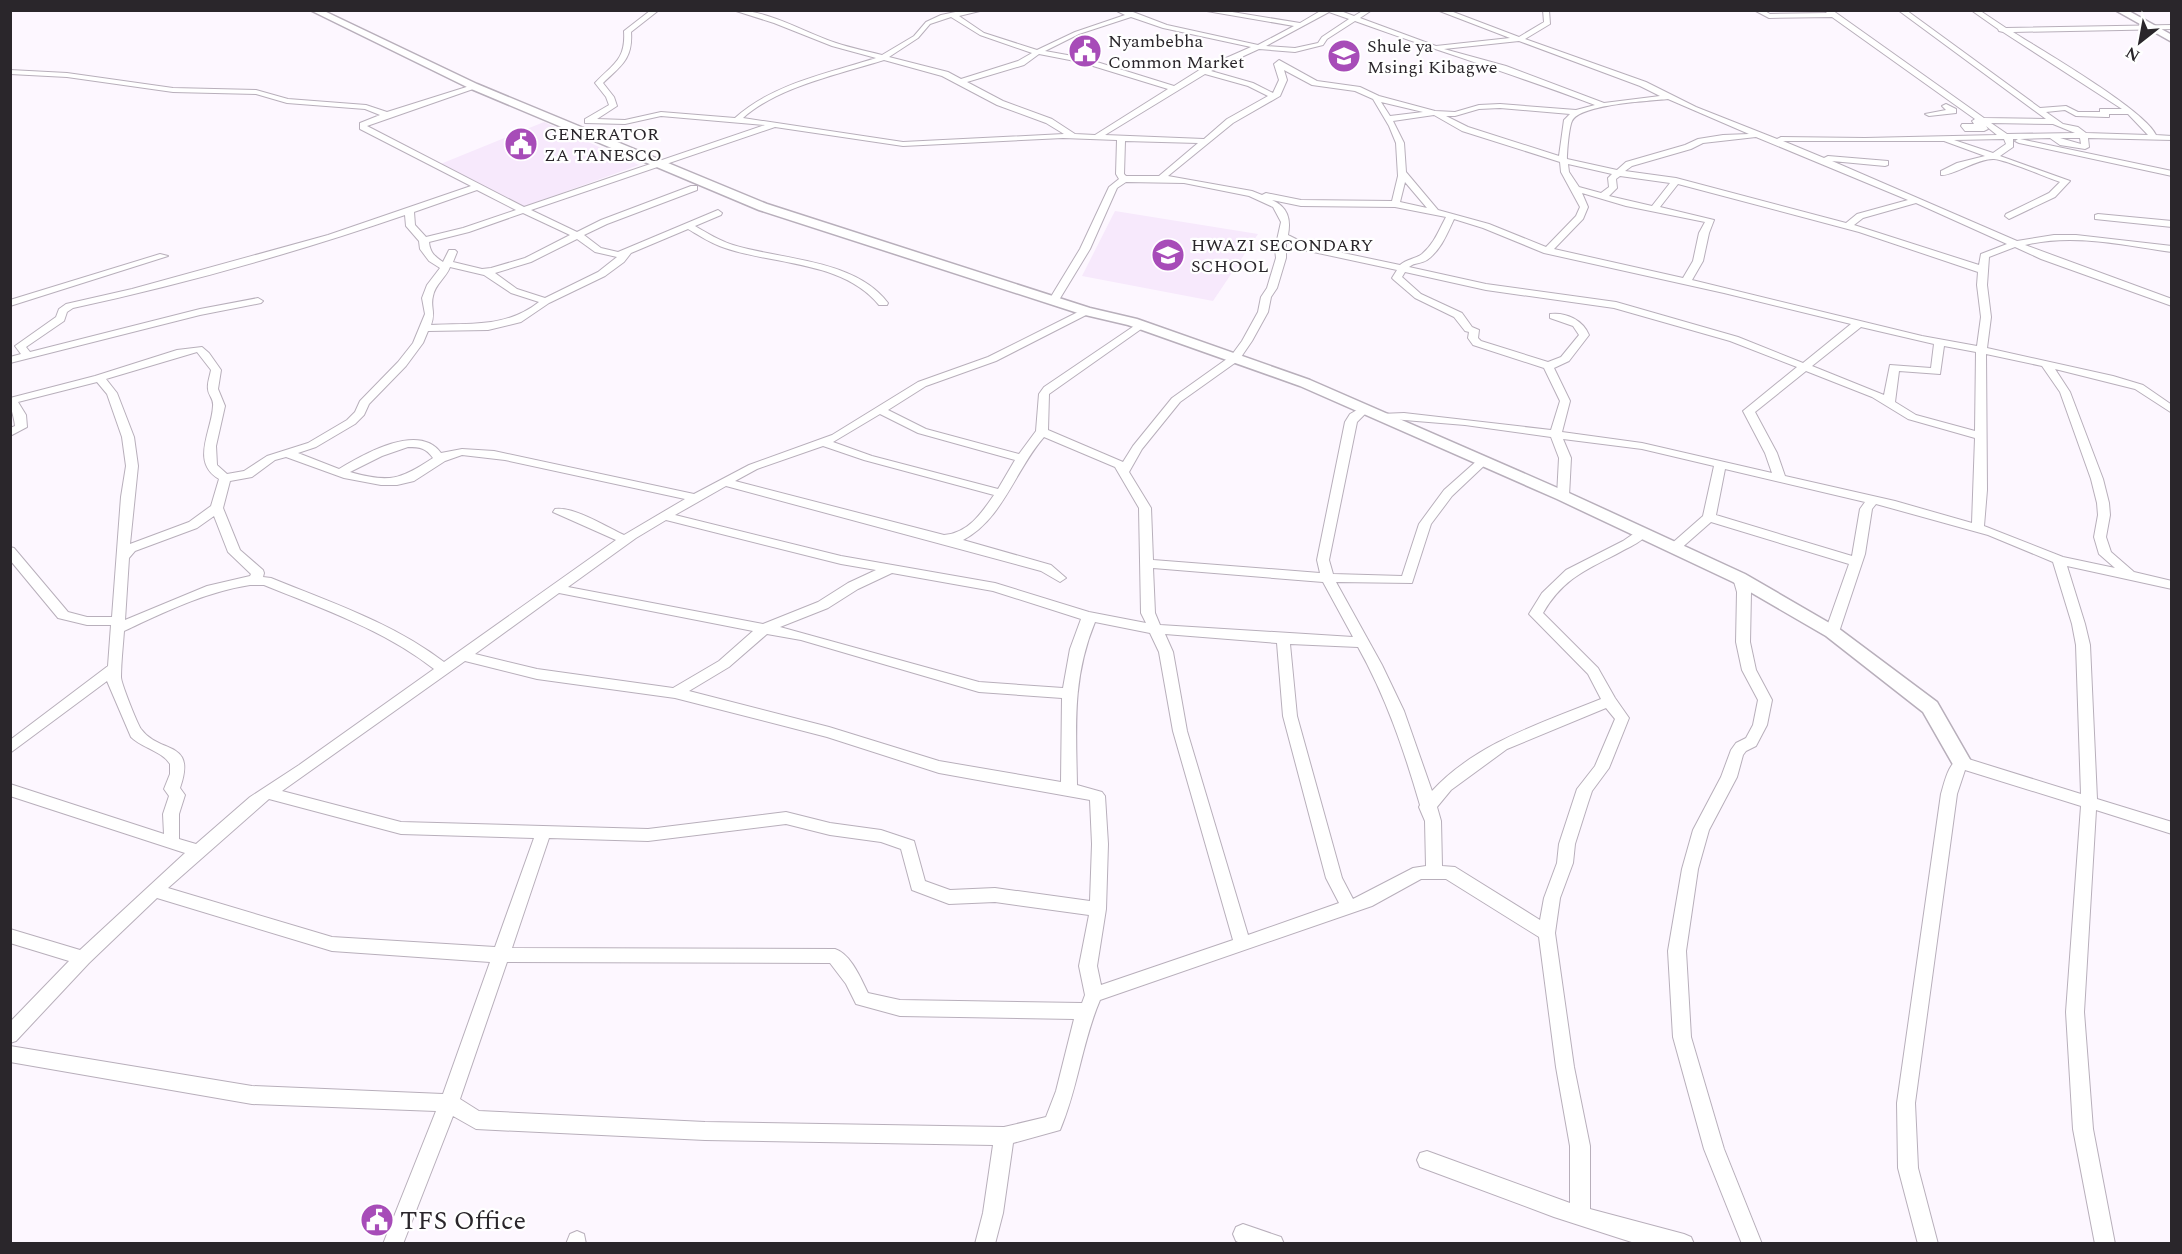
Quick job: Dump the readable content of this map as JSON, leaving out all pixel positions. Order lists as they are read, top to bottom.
{
  "places": {
    "public building": ["Nyambebha Common Market", "GENERATOR ZA TANESCO", "TFS Office"],
    "school or university": ["Shule ya Msingi Kibagwe", "HWAZI SECONDARY SCHOOL"]
  },
  "north": "bottom left"
}
